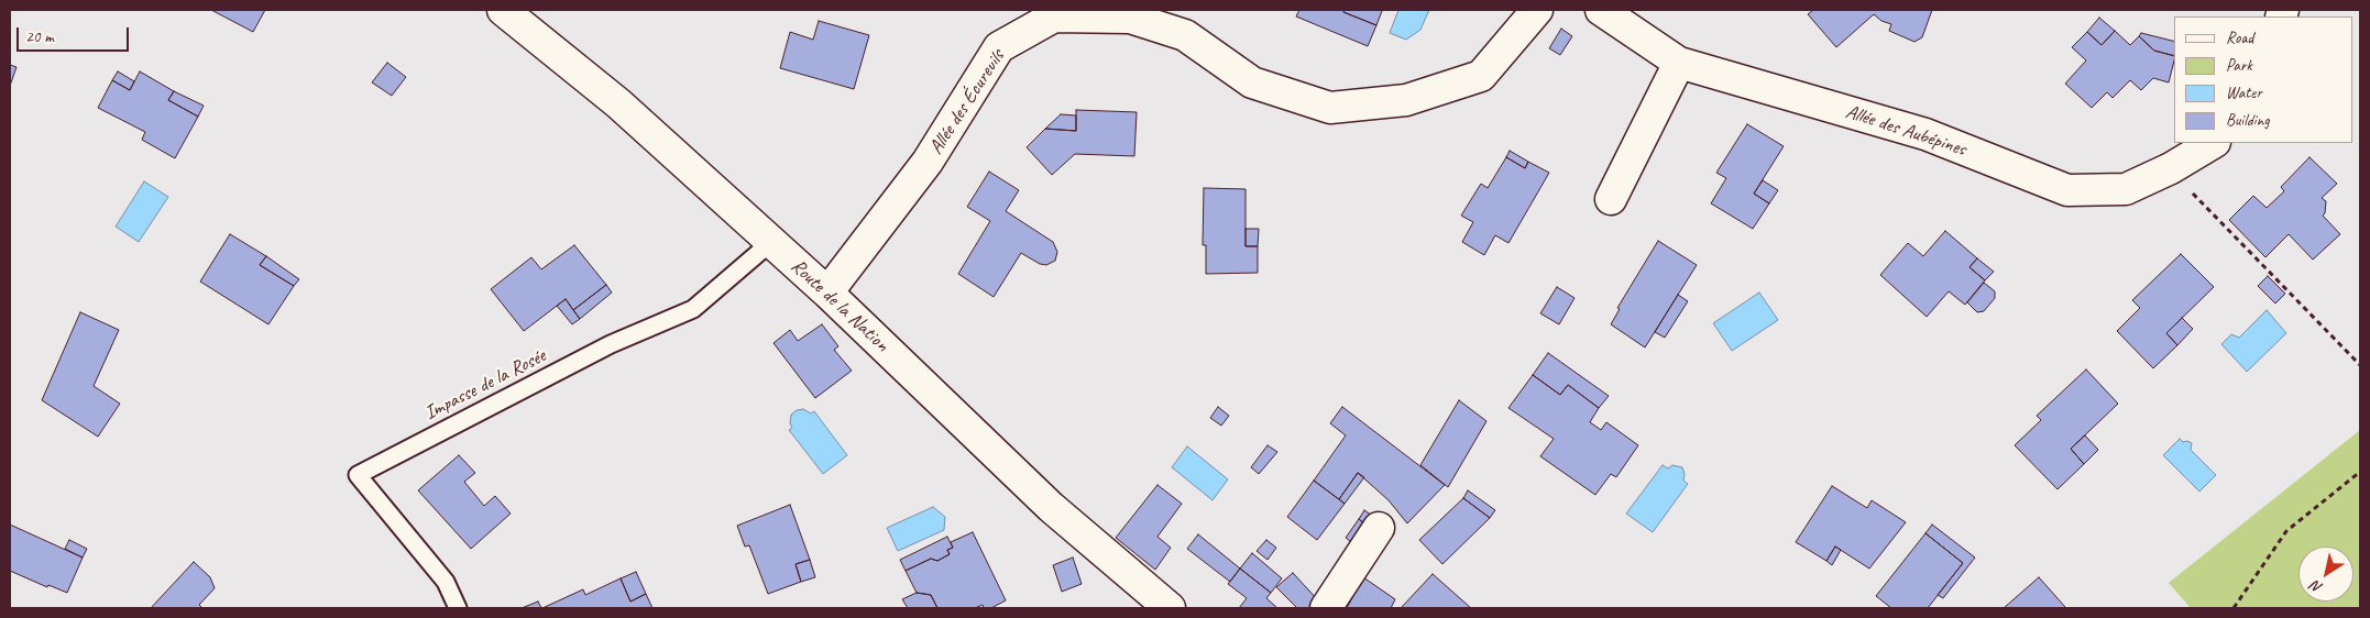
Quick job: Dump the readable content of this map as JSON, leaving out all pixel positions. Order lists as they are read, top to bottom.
{
  "streets": {
    "street": ["Allée des Écureuils", "Allée des Aubépines", "Route de la Nation"],
    "lane": ["Impasse de la Rosée"]
  },
  "crossings": [
    ["Allée des Écureuils", "Route de la Nation"],
    ["Route de la Nation", "Impasse de la Rosée"]
  ],
  "legend": [
    "Road",
    "Park",
    "Water",
    "Building"
  ],
  "scale_bar": "20 m",
  "north": "bottom left"
}
